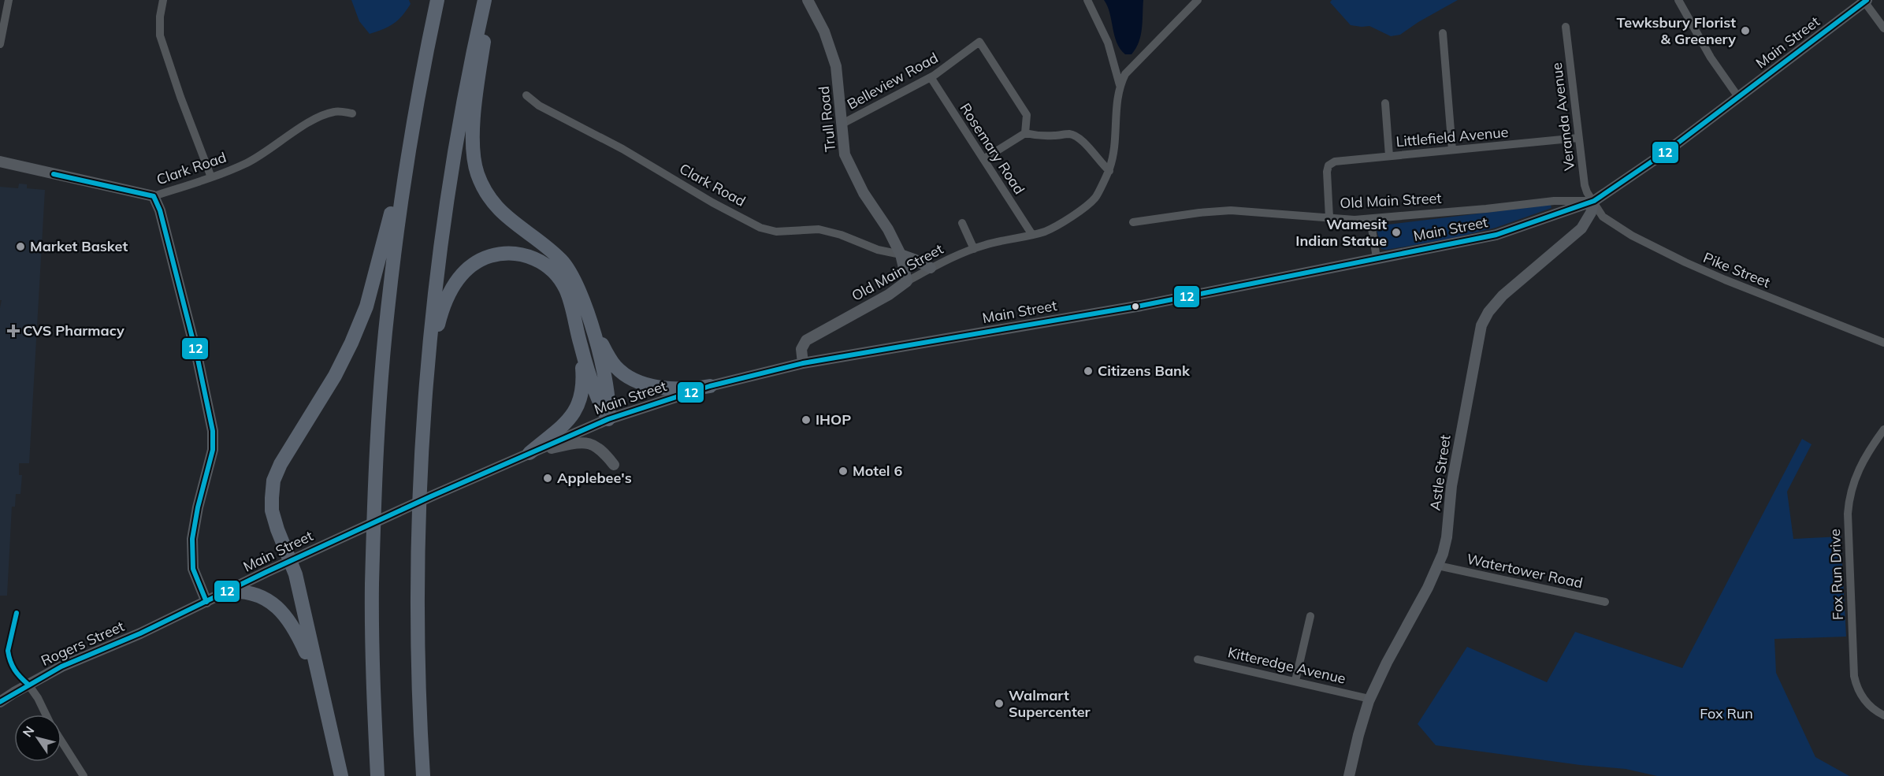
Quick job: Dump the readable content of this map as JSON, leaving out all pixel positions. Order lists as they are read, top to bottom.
{
  "streets": {
    "main road": [
      "Main Street",
      "Trull Road",
      "Clark Road",
      "Old Main Street",
      "Astle Street",
      "Rogers Street"
    ],
    "street": [
      "Belleview Road",
      "Veranda Avenue",
      "Littlefield Avenue",
      "Rosemary Road",
      "Pike Street",
      "Watertower Road",
      "Fox Run Drive",
      "Kitteredge Avenue"
    ]
  },
  "crossings": [
    ["Main Street", "Veranda Avenue"],
    ["Main Street", "Old Main Street"],
    ["Main Street", "Pike Street"],
    ["Main Street", "Astle Street"],
    ["Main Street", "Rogers Street"],
    ["Belleview Road", "Trull Road"],
    ["Belleview Road", "Rosemary Road"],
    ["Veranda Avenue", "Littlefield Avenue"],
    ["Veranda Avenue", "Old Main Street"],
    ["Veranda Avenue", "Pike Street"],
    ["Veranda Avenue", "Astle Street"],
    ["Trull Road", "Clark Road"],
    ["Trull Road", "Old Main Street"],
    ["Littlefield Avenue", "Old Main Street"],
    ["Rosemary Road", "Old Main Street"],
    ["Old Main Street", "Pike Street"],
    ["Old Main Street", "Astle Street"],
    ["Pike Street", "Astle Street"],
    ["Astle Street", "Watertower Road"],
    ["Astle Street", "Kitteredge Avenue"]
  ],
  "parks": ["Fox Run"],
  "places": {
    "other": [
      "Tewksbury Florist & Greenery",
      "Wamesit Indian Statue",
      "Market Basket",
      "Citizens Bank",
      "IHOP",
      "Motel 6",
      "Applebee's",
      "Walmart Supercenter"
    ],
    "health": ["CVS Pharmacy"]
  },
  "lines": ["transit line 12"],
  "north": "top left"
}
